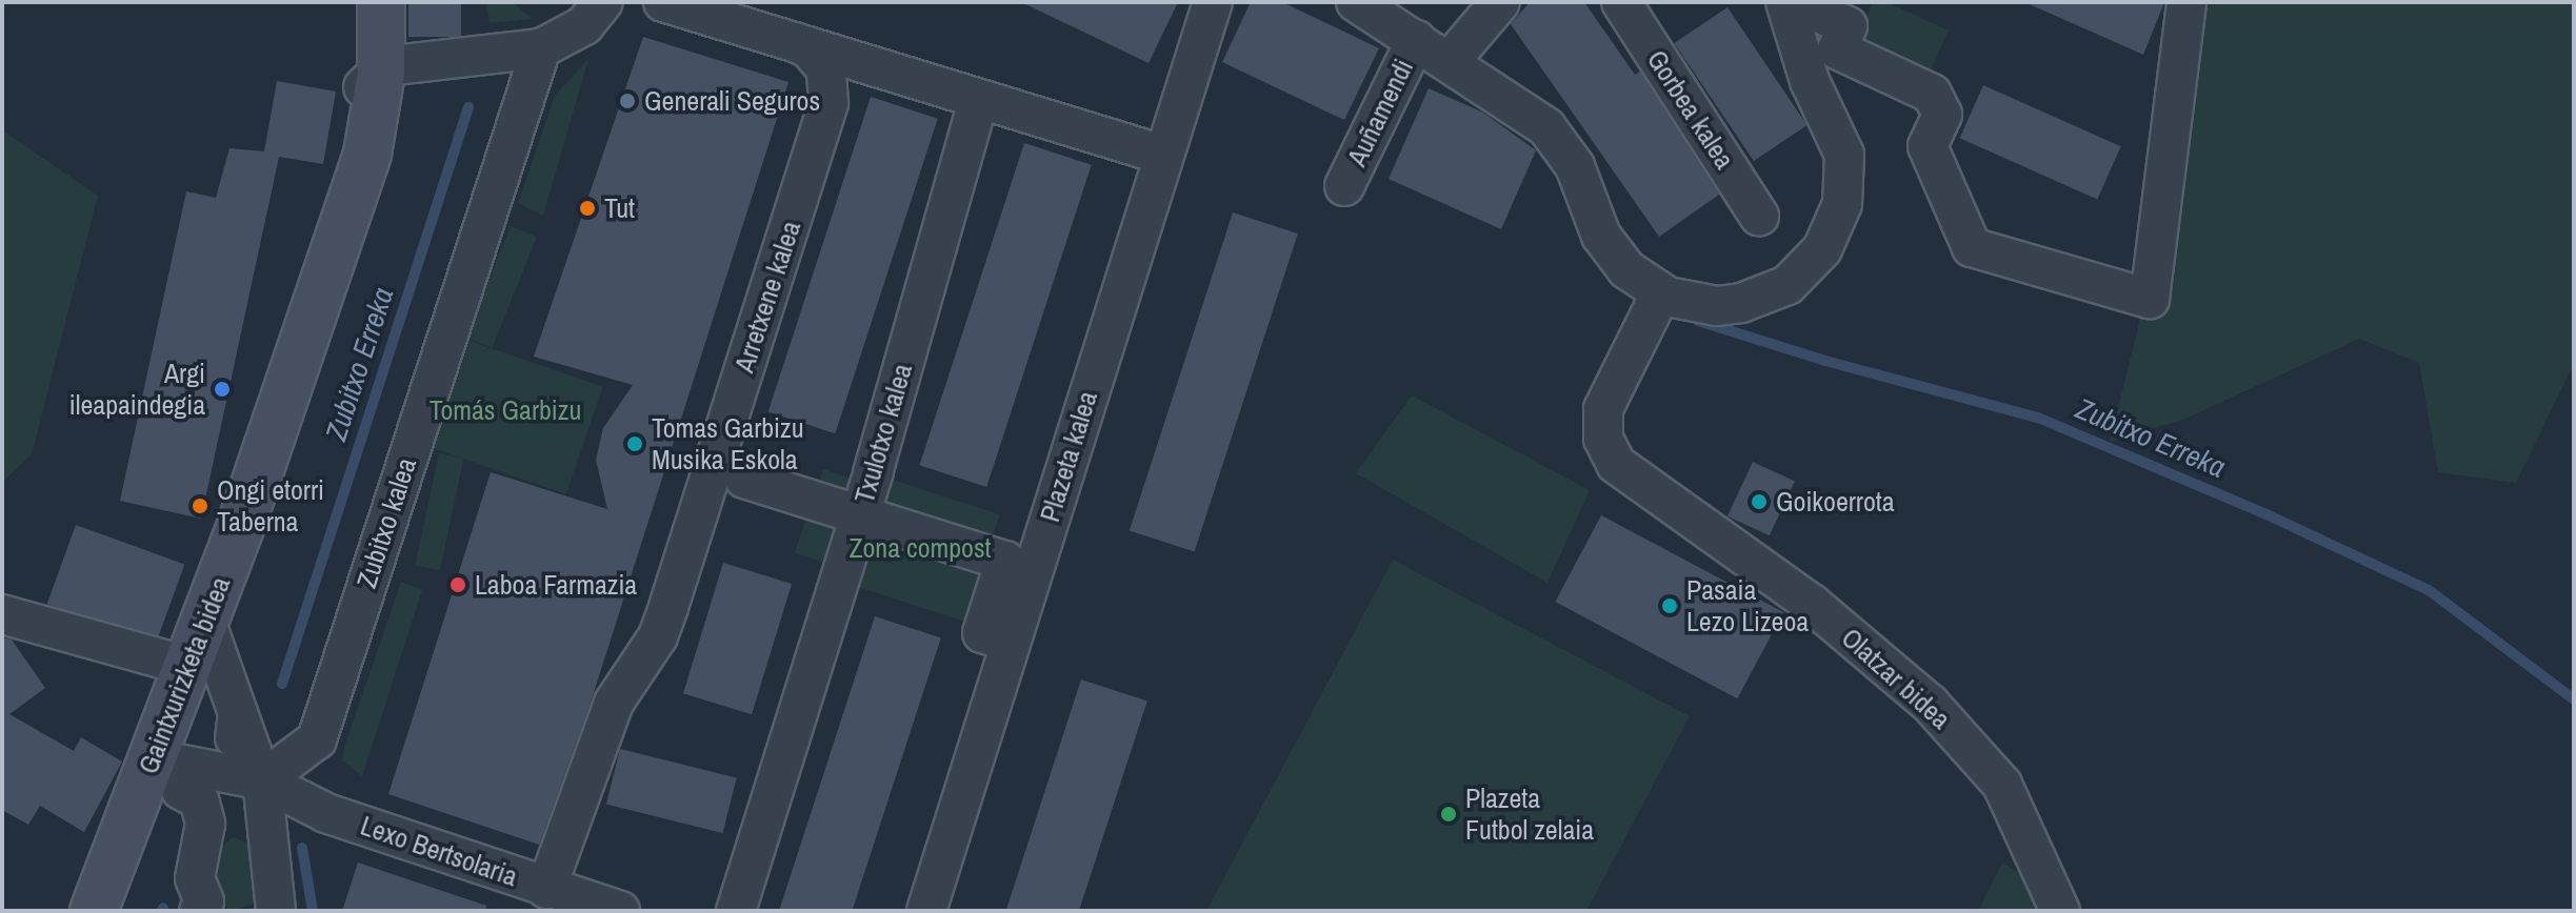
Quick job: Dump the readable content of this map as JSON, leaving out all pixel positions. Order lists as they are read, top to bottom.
{
  "streets": {
    "main road": ["Gaintxurizketa bidea"],
    "street": [
      "Gorbea kalea",
      "Auñamendi",
      "Arretxene kalea",
      "Txulotxo kalea",
      "Plazeta kalea",
      "Zubitxo kalea",
      "Olatzar bidea",
      "Lexo Bertsolaria"
    ]
  },
  "crossings": [
    ["Arretxene kalea", "Txulotxo kalea"],
    ["Arretxene kalea", "Plazeta kalea"],
    ["Arretxene kalea", "Lexo Bertsolaria"],
    ["Zubitxo kalea", "Lexo Bertsolaria"],
    ["Gaintxurizketa bidea", "Lexo Bertsolaria"]
  ],
  "water": ["Zubitxo Erreka"],
  "parks": ["Tomás Garbizu", "Zona compost"],
  "places": [
    "Generali Seguros",
    "Tut",
    "Argi ileapaindegia",
    "Tomas Garbizu Musika Eskola",
    "Goikoerrota",
    "Ongi etorri Taberna",
    "Laboa Farmazia",
    "Pasaia Lezo Lizeoa",
    "Plazeta Futbol zelaia"
  ]
}
